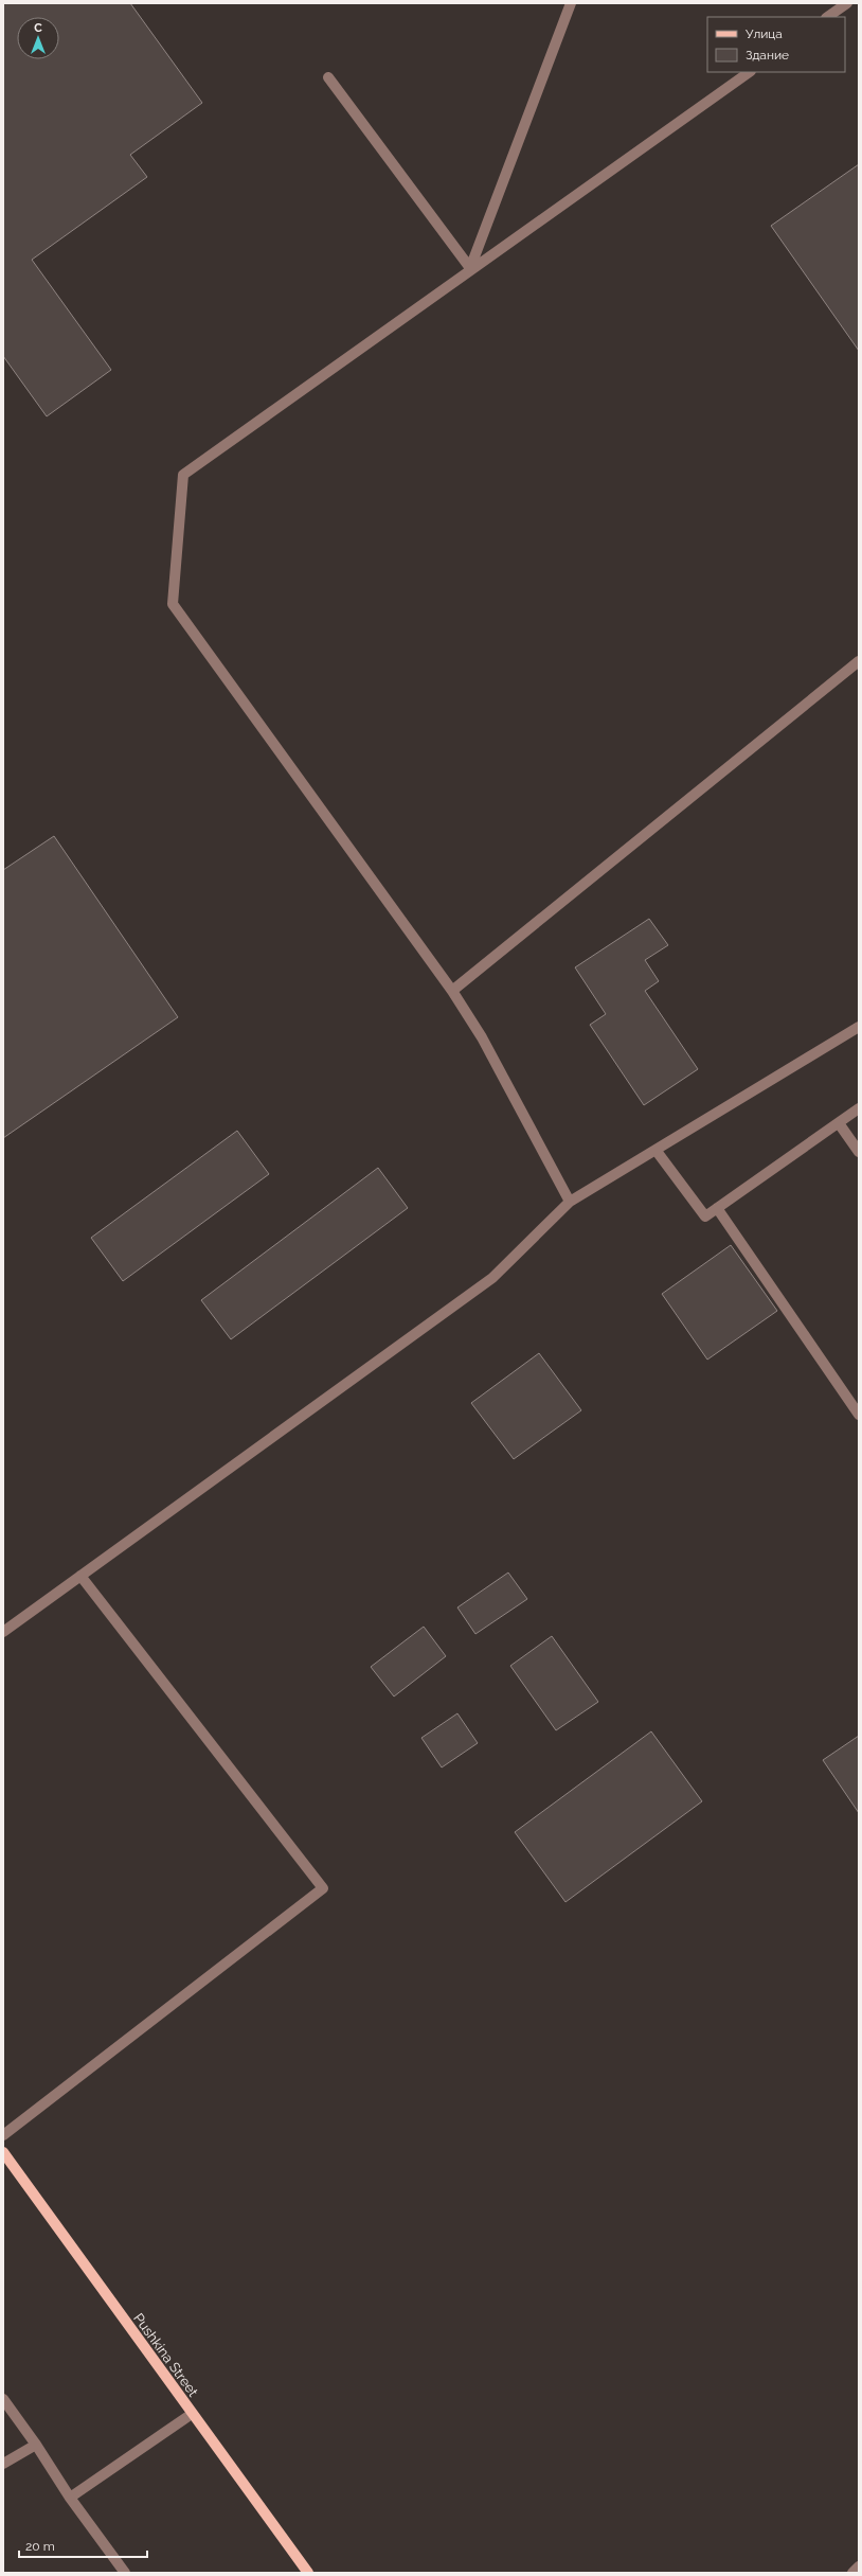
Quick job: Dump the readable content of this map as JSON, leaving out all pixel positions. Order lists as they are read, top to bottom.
{
  "streets": {
    "main road": ["Pushkina Street"]
  },
  "legend": ["Улица", "Здание"],
  "scale_bar": "20 m",
  "north": "top"
}
